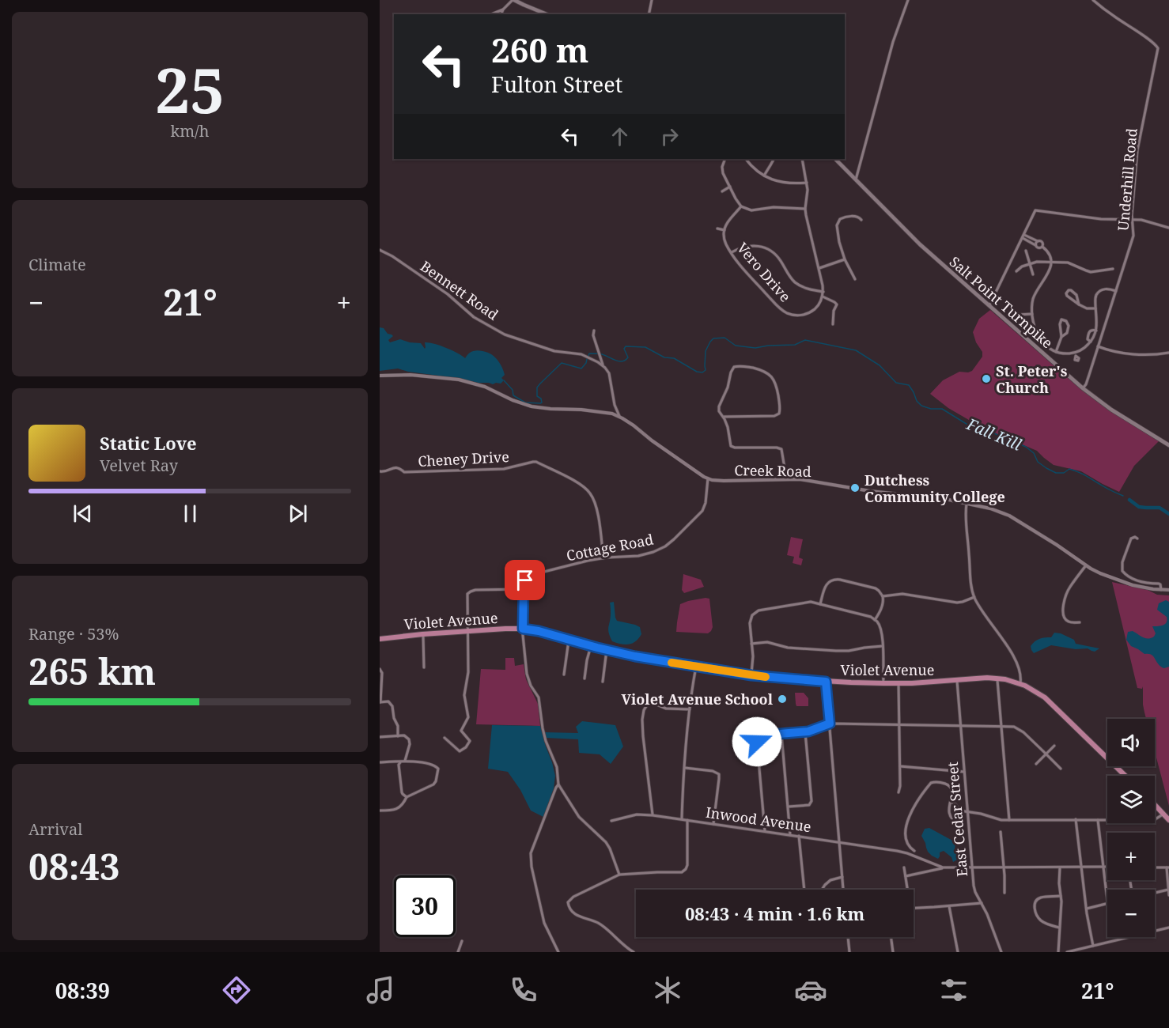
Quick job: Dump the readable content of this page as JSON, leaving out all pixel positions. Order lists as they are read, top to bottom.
{
  "streets": {
    "main road": ["Salt Point Turnpike", "Violet Avenue"],
    "street": [
      "Underhill Road",
      "Vero Drive",
      "Bennett Road",
      "Cheney Drive",
      "Creek Road",
      "Cottage Road",
      "Inwood Avenue",
      "East Cedar Street"
    ]
  },
  "crossings": [
    ["Underhill Road", "Salt Point Turnpike"],
    ["Cheney Drive", "Cottage Road"],
    ["Creek Road", "Cottage Road"],
    ["Violet Avenue", "East Cedar Street"]
  ],
  "water": ["Fall Kill"],
  "places": ["St. Peter's Church", "Dutchess Community College", "Violet Avenue School"],
  "page": {
    "tile": [
      ["25", "km/h"],
      "Climate",
      ["Range · 53%", "265 km"],
      ["Arrival", "08:43"]
    ],
    "turn": ["260 m", "Fulton Street"],
    "heat": ["−", "21°", "+"],
    "song": ["Static Love", "Velvet Ray"],
    "map_buttons": ["+", "−"],
    "limit": "30",
    "trip": "08:43 · 4 min · 1.6 km",
    "tabs": ["08:39", "21°"]
  }
}
